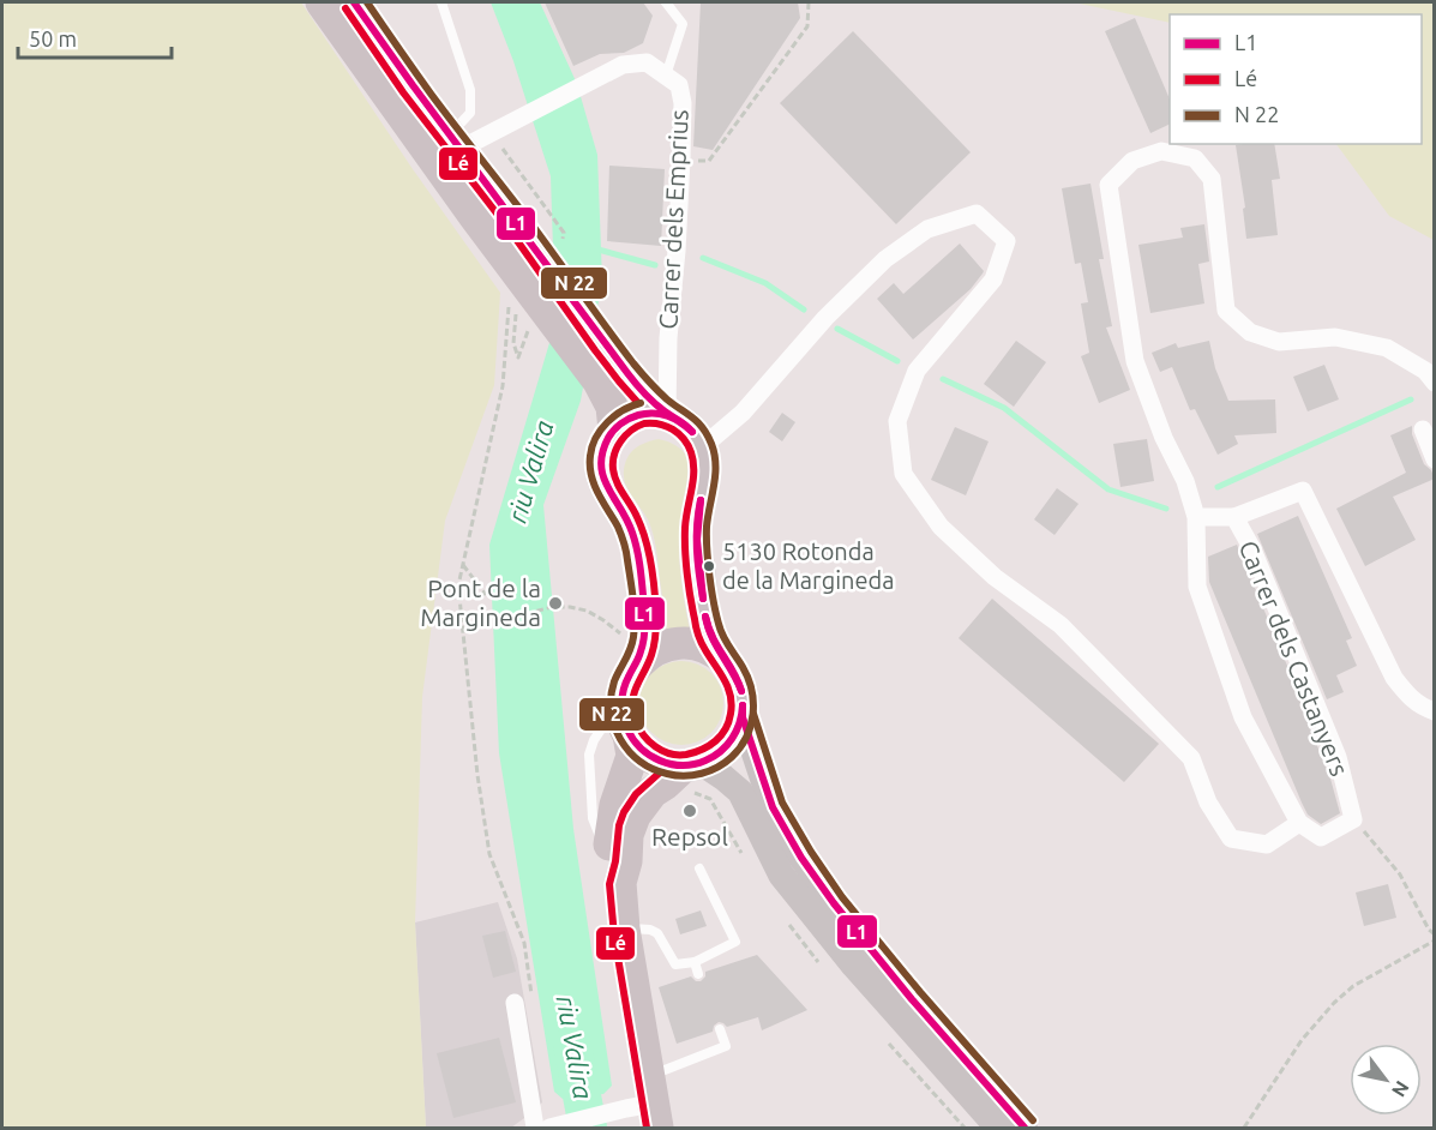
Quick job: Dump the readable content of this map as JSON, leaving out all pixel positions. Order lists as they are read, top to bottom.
{
  "streets": {
    "street": ["Carrer dels Emprius", "Carrer dels Castanyers"]
  },
  "water": ["riu Valira"],
  "places": ["5130 Rotonda de la Margineda", "Pont de la Margineda", "Repsol"],
  "lines": ["transit line L1", "transit line Lé"],
  "legend": ["L1", "Lé", "N 22"],
  "scale_bar": "50 m",
  "north": "bottom right"
}
